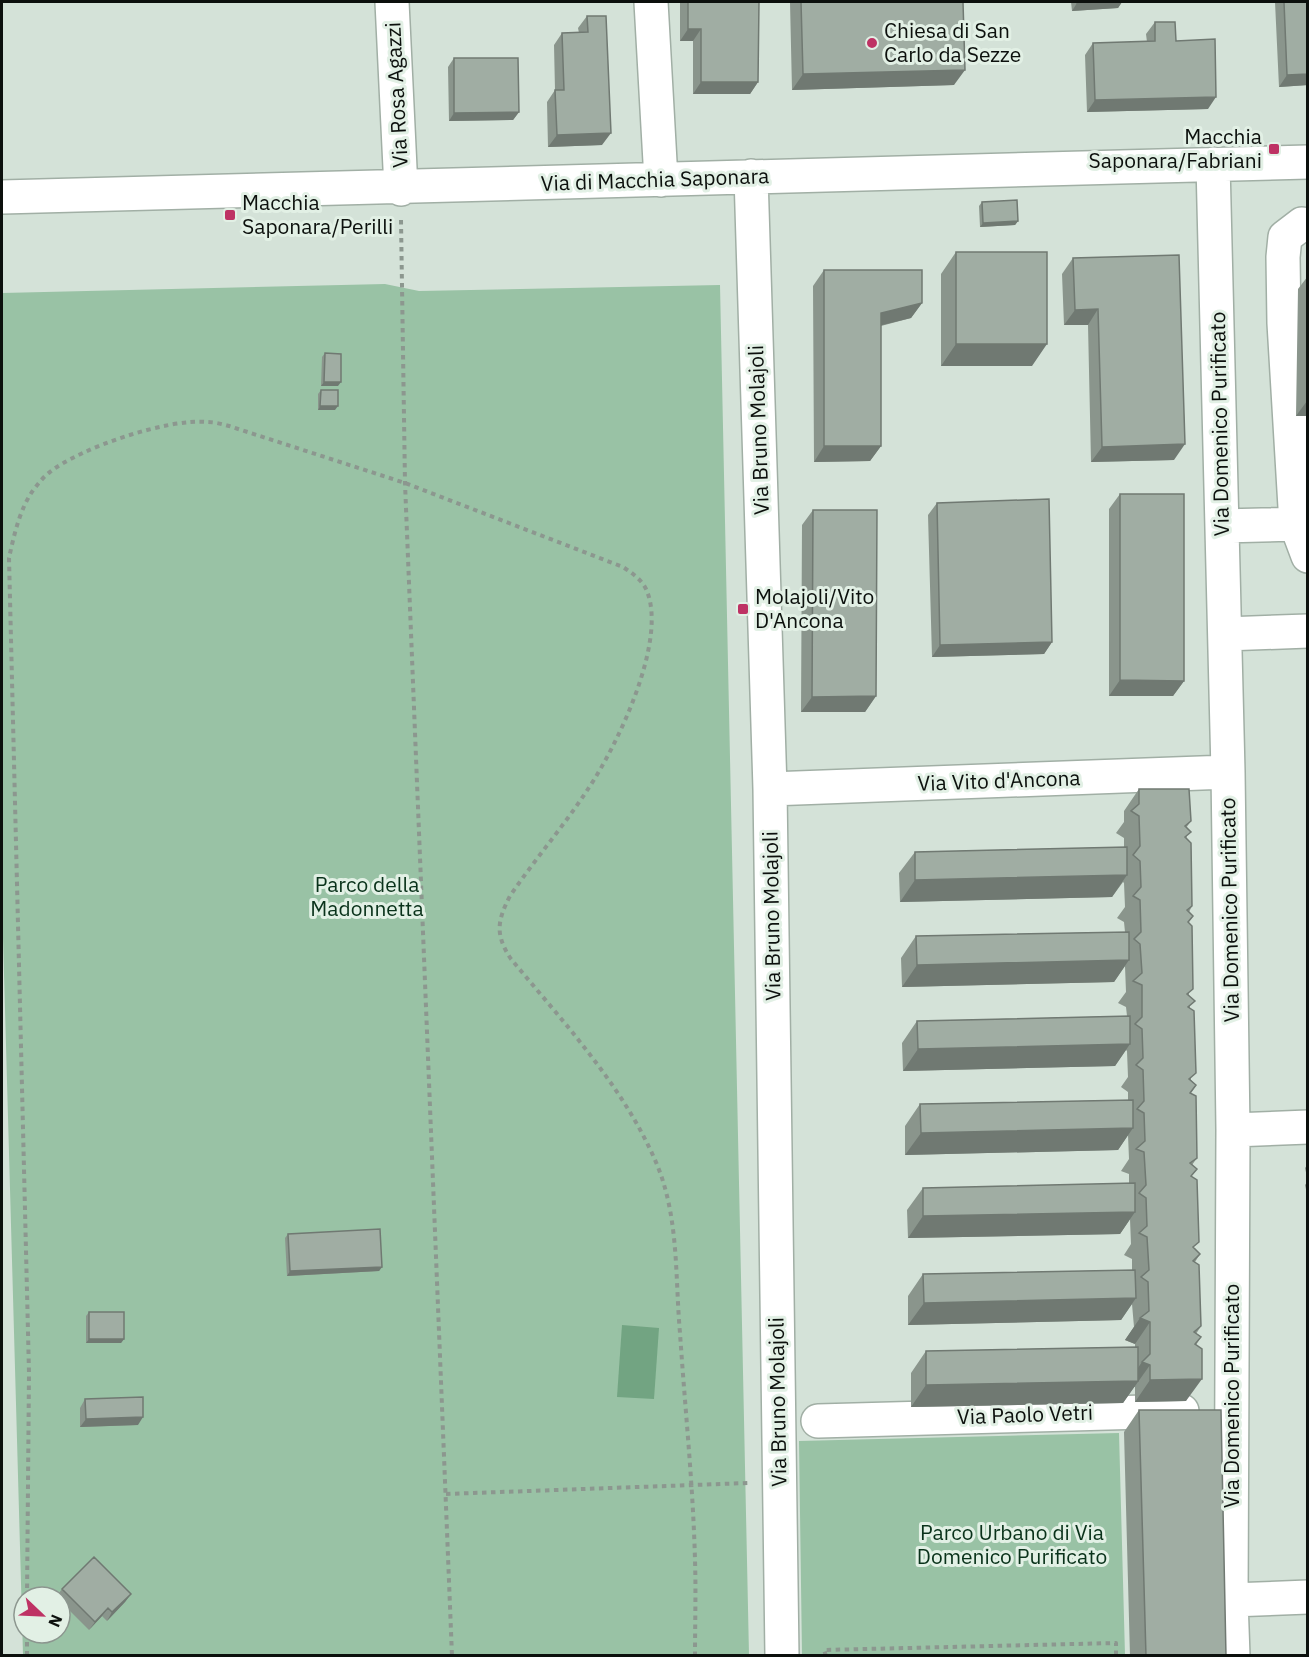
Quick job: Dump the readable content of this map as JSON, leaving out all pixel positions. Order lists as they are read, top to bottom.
{
  "streets": {
    "street": [
      "Via Rosa Agazzi",
      "Via di Macchia Saponara",
      "Via Domenico Purificato",
      "Via Bruno Molajoli",
      "Via Vito d'Ancona",
      "Via Paolo Vetri"
    ]
  },
  "crossings": [
    ["Via Rosa Agazzi", "Via di Macchia Saponara"],
    ["Via di Macchia Saponara", "Via Domenico Purificato"],
    ["Via di Macchia Saponara", "Via Bruno Molajoli"],
    ["Via Domenico Purificato", "Via Vito d'Ancona"],
    ["Via Domenico Purificato", "Via Paolo Vetri"],
    ["Via Bruno Molajoli", "Via Vito d'Ancona"]
  ],
  "parks": ["Parco della Madonnetta", "Parco Urbano di Via Domenico Purificato"],
  "places": {
    "other": ["Chiesa di San Carlo da Sezze"],
    "transit": ["Macchia Saponara/Fabriani", "Macchia Saponara/Perilli", "Molajoli/Vito D'Ancona"]
  },
  "north": "bottom right"
}
